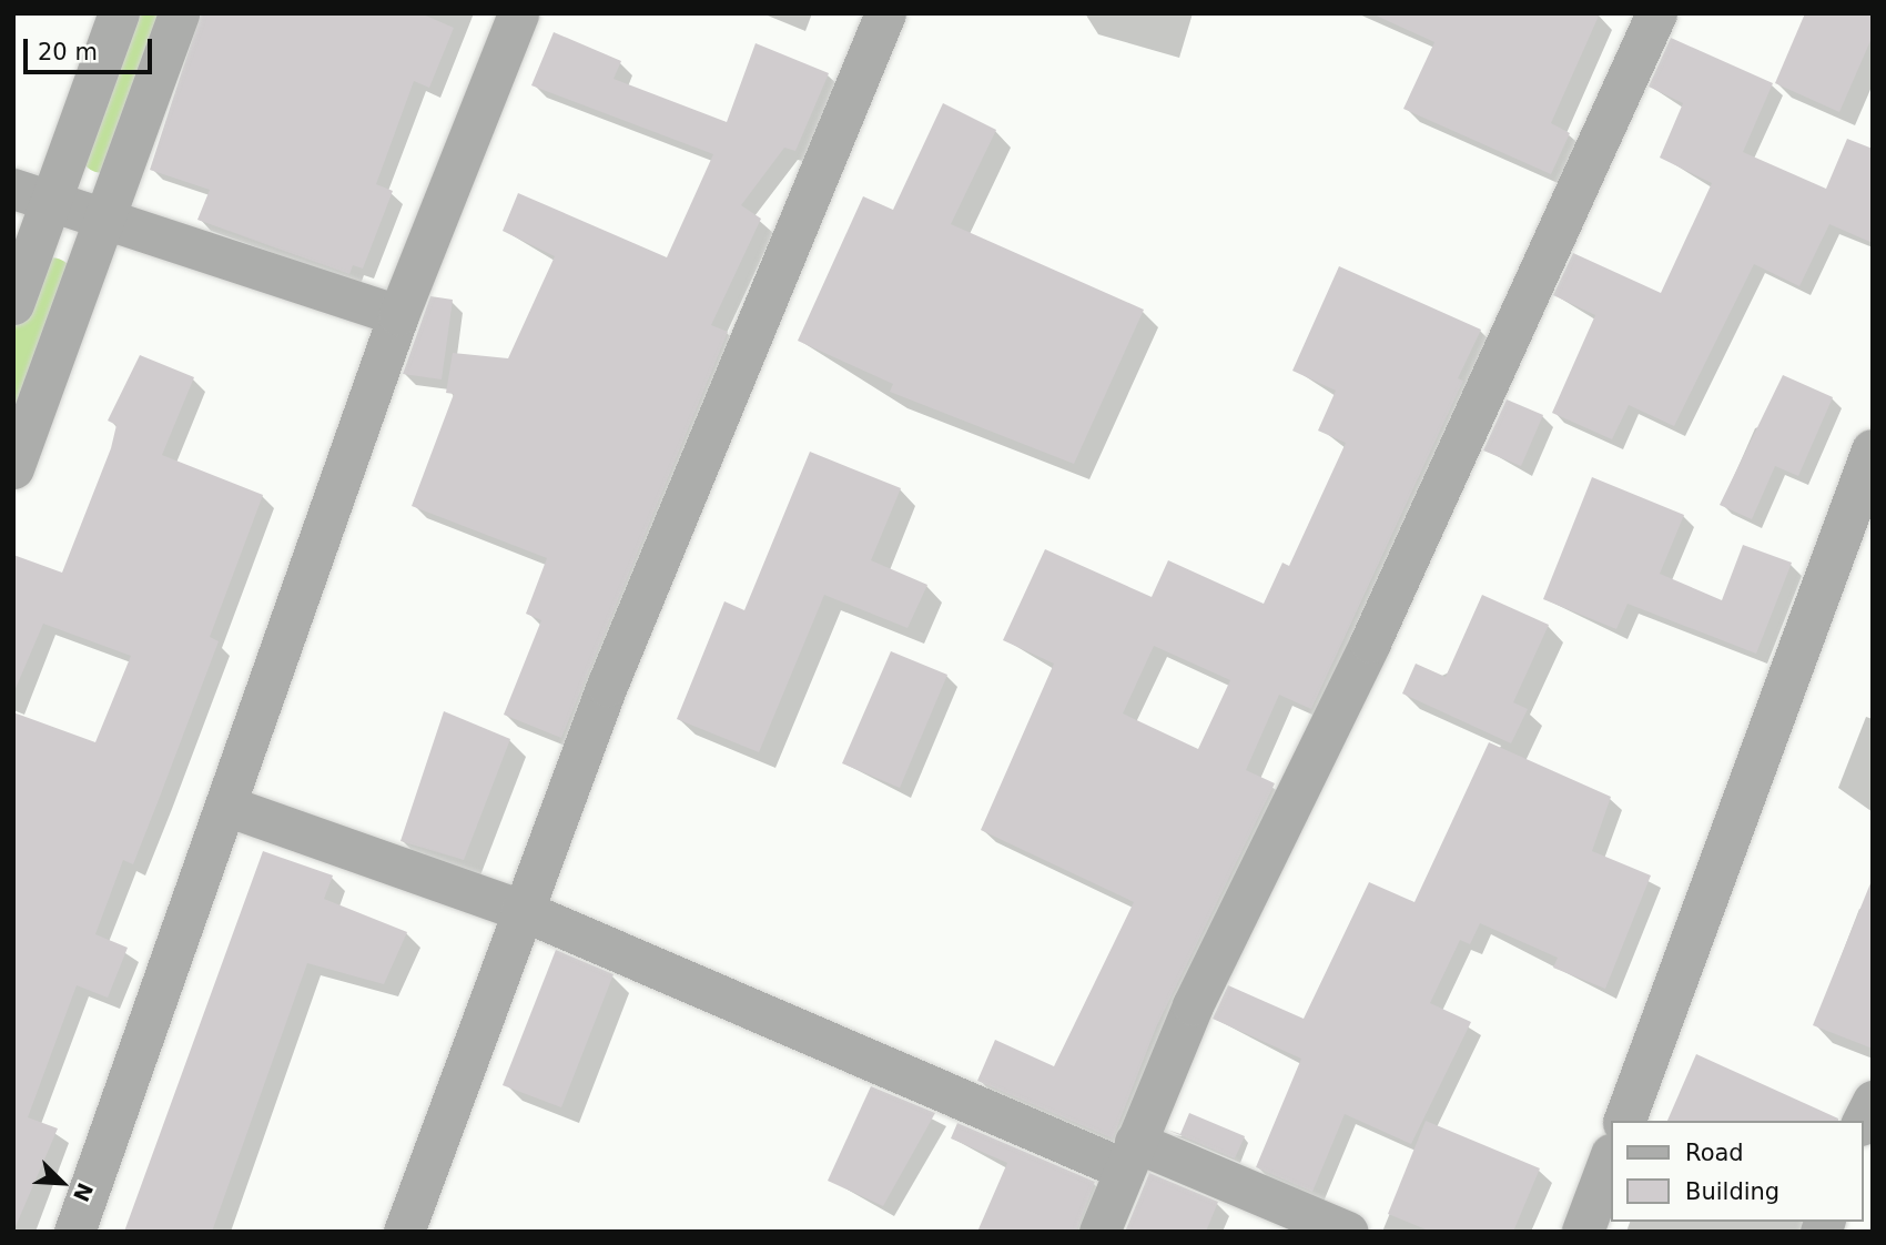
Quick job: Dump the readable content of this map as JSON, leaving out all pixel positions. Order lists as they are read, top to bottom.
{
  "legend": ["Road", "Building"],
  "scale_bar": "20 m",
  "north": "bottom right"
}
